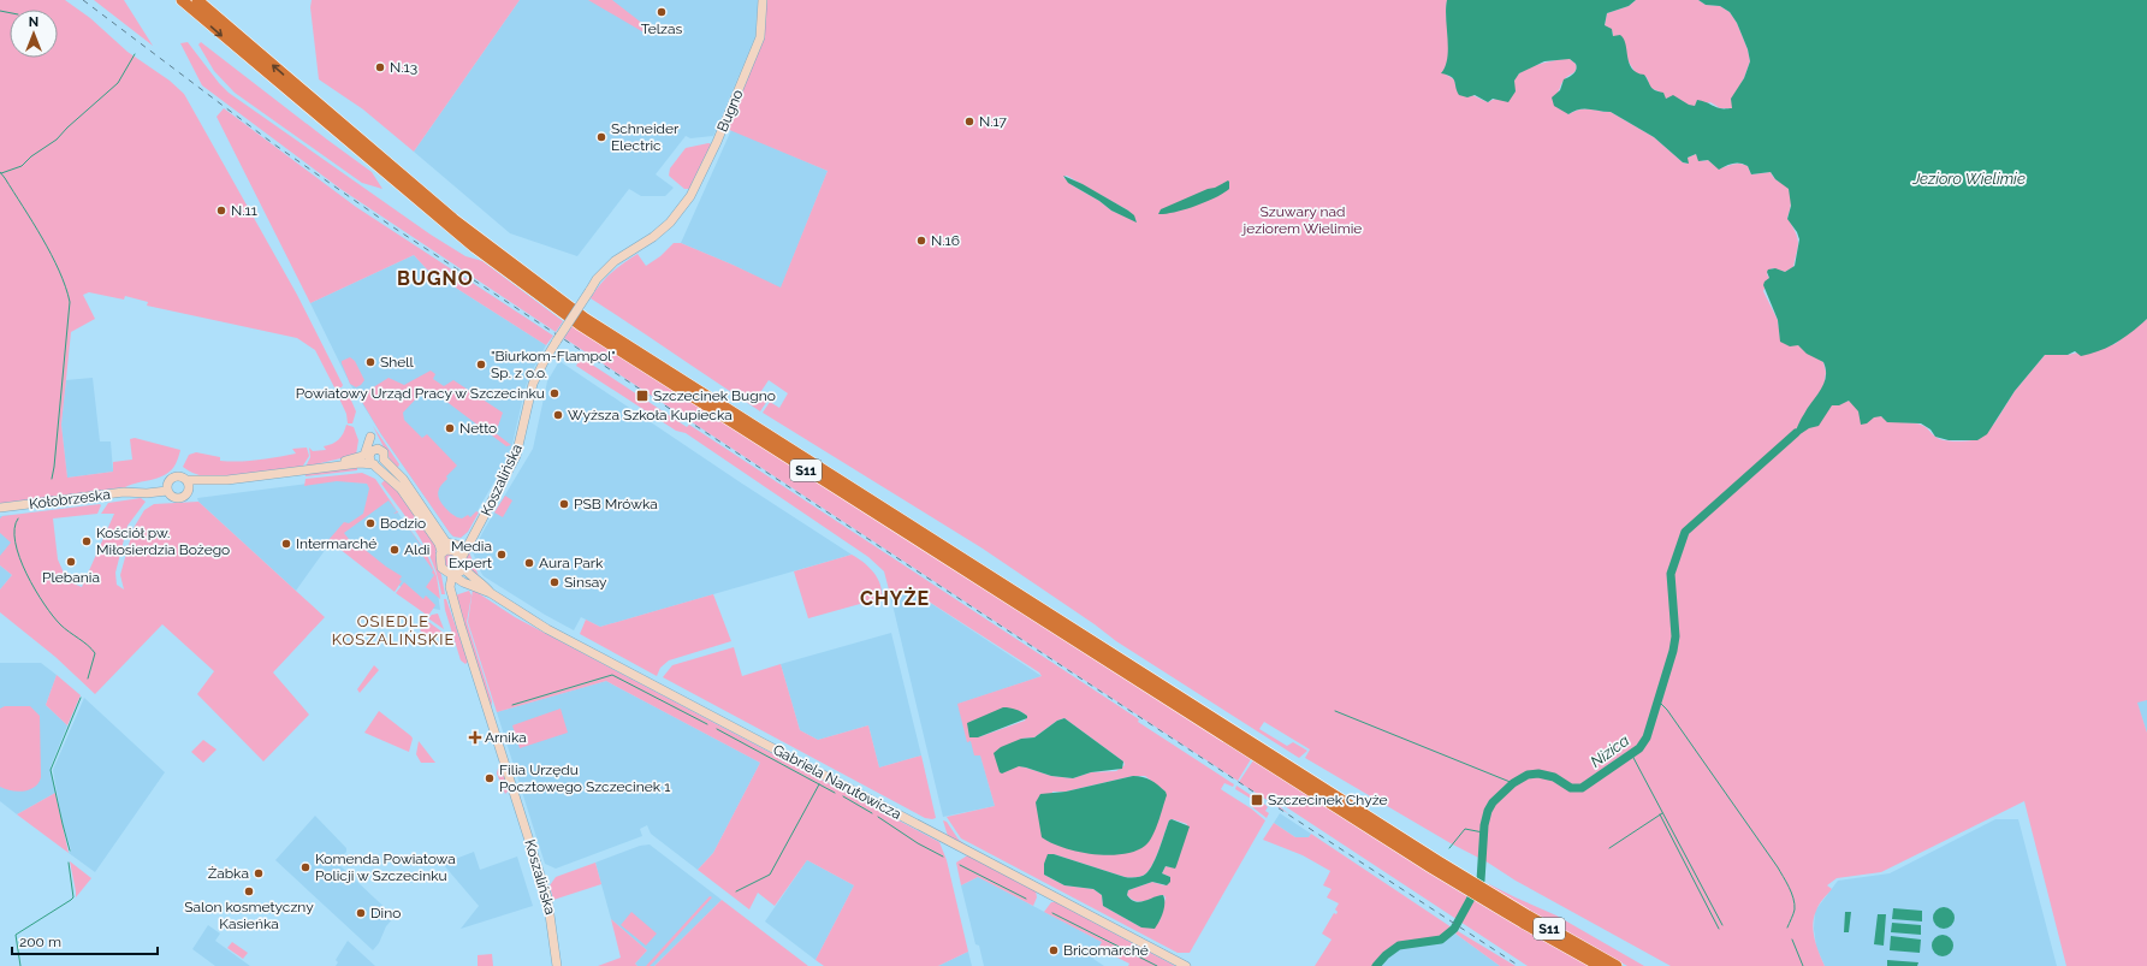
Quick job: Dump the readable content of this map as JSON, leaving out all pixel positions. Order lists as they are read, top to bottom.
{
  "streets": {
    "highway": ["S11"],
    "main road": [
      "Bugno",
      "Koszalińska",
      "Kołobrzeska",
      "Gabriela Narutowicza"
    ]
  },
  "crossings": [
    ["Bugno", "Koszalińska"],
    ["Koszalińska", "Gabriela Narutowicza"]
  ],
  "districts": ["BUGNO", "CHYŻE", "OSIEDLE KOSZALIŃSKIE"],
  "water": ["Jezioro Wielimie", "Nizica"],
  "parks": ["Szuwary nad jeziorem Wielimie"],
  "places": {
    "other": [
      "Telzas",
      "N.13",
      "N.17",
      "Schneider Electric",
      "N.11",
      "N.16",
      "Shell",
      "\"Biurkom-Flampol\" Sp. z o.o.",
      "Powiatowy Urząd Pracy w Szczecinku",
      "Wyższa Szkoła Kupiecka",
      "Netto",
      "PSB Mrówka",
      "Bodzio",
      "Kościół pw. Miłosierdzia Bożego",
      "Intermarché",
      "Aldi",
      "Media Expert",
      "Plebania",
      "Aura Park",
      "Sinsay",
      "Filia Urzędu Pocztowego Szczecinek 1",
      "Komenda Powiatowa Policji w Szczecinku",
      "Żabka",
      "Salon kosmetyczny Kasieńka",
      "Dino",
      "Bricomarché"
    ],
    "transit": ["Szczecinek Bugno", "Szczecinek Chyże"],
    "health": ["Arnika"]
  },
  "scale_bar": "200 m",
  "north": "top"
}
